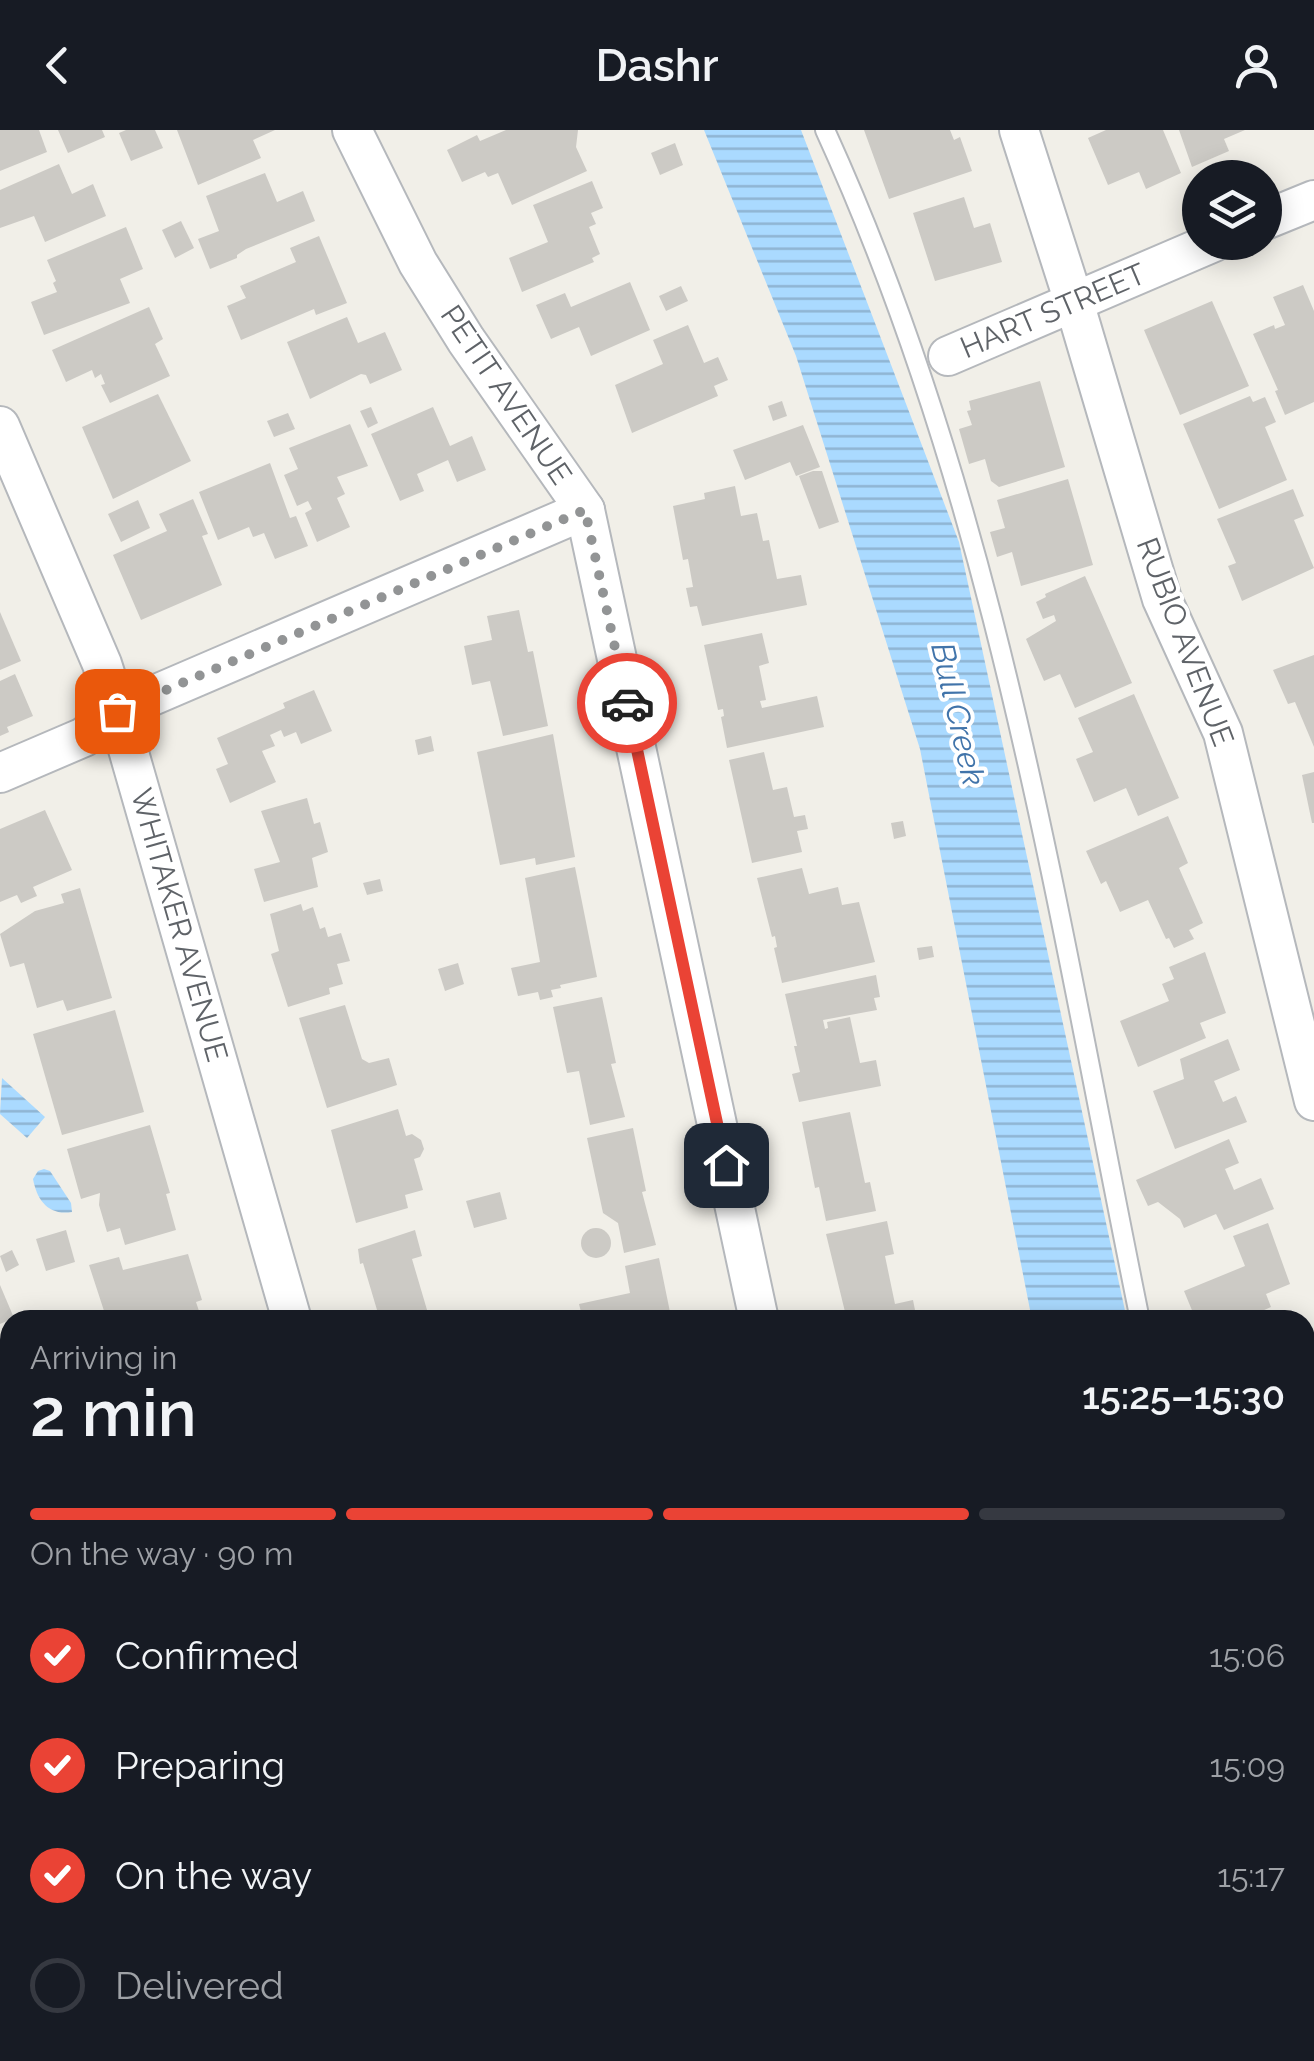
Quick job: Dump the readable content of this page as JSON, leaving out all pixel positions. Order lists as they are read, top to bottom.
{
  "streets": {
    "street": [
      "HART STREET",
      "PETIT AVENUE",
      "RUBIO AVENUE",
      "WHITAKER AVENUE"
    ]
  },
  "crossings": [
    ["HART STREET", "RUBIO AVENUE"]
  ],
  "water": ["Bull Creek"],
  "page": {
    "header": "Dashr",
    "heading": ["2 min", "Arriving in", "15:25–15:30"],
    "bar": "On the way · 90 m",
    "list": [
      ["Confirmed", "15:06"],
      ["Preparing", "15:09"],
      ["On the way", "15:17"],
      "Delivered"
    ]
  }
}
